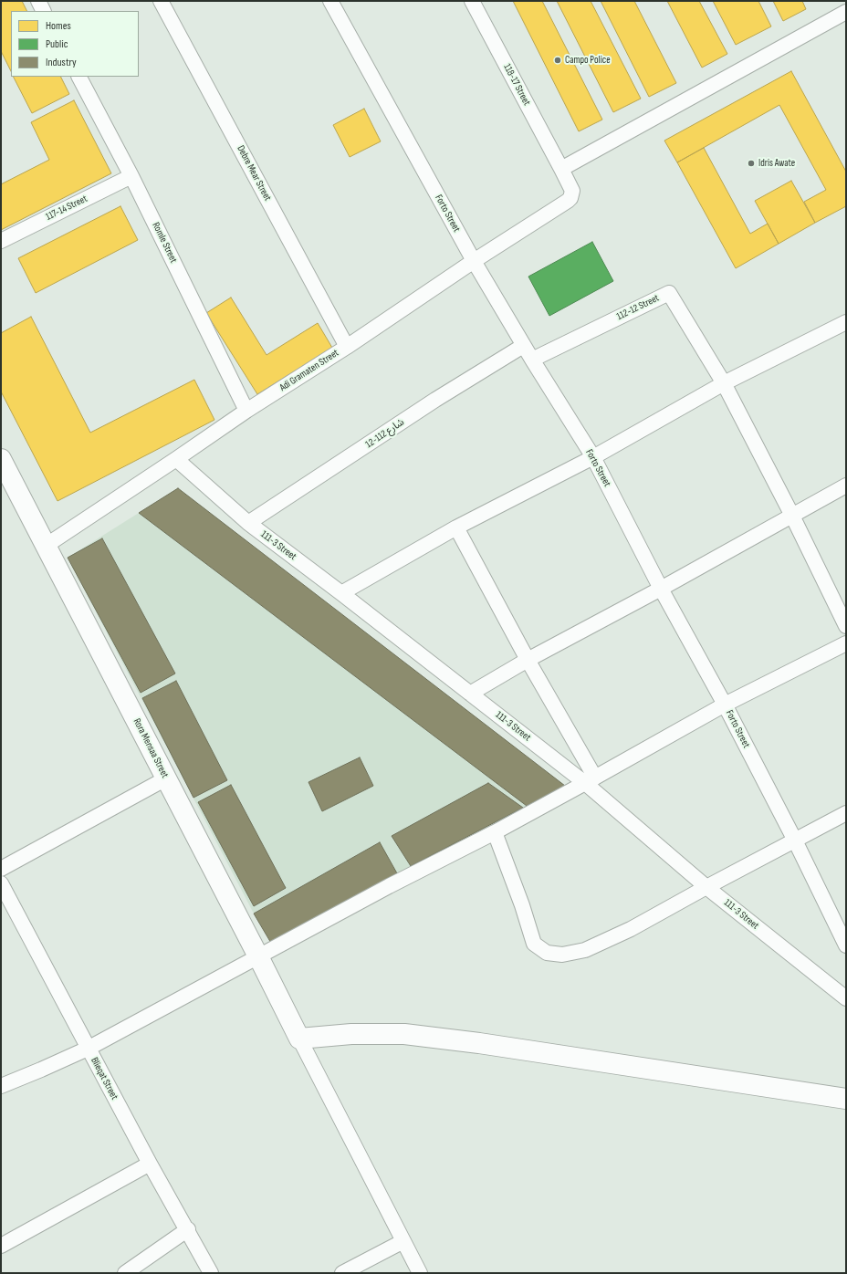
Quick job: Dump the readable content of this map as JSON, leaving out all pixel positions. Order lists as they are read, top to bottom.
{
  "streets": {
    "main road": ["Rora Mensaa Street"],
    "street": [
      "118-17 Street",
      "Debre Mear Street",
      "117-14 Street",
      "Forto Street",
      "Romle Street",
      "112-12 Street",
      "Adi Gramaten Street",
      "شارع 112-12",
      "111-3 Street",
      "Blieqat Street"
    ]
  },
  "crossings": [
    ["118-17 Street", "Adi Gramaten Street"],
    ["Debre Mear Street", "Adi Gramaten Street"],
    ["117-14 Street", "Romle Street"],
    ["Forto Street", "112-12 Street"],
    ["Forto Street", "Adi Gramaten Street"],
    ["Forto Street", "شارع 112-12"],
    ["Romle Street", "Adi Gramaten Street"],
    ["Adi Gramaten Street", "111-3 Street"],
    ["Adi Gramaten Street", "Rora Mensaa Street"],
    ["شارع 112-12", "111-3 Street"]
  ],
  "places": ["Campo Police", "Idris Awate"],
  "legend": ["Homes", "Public", "Industry"]
}
